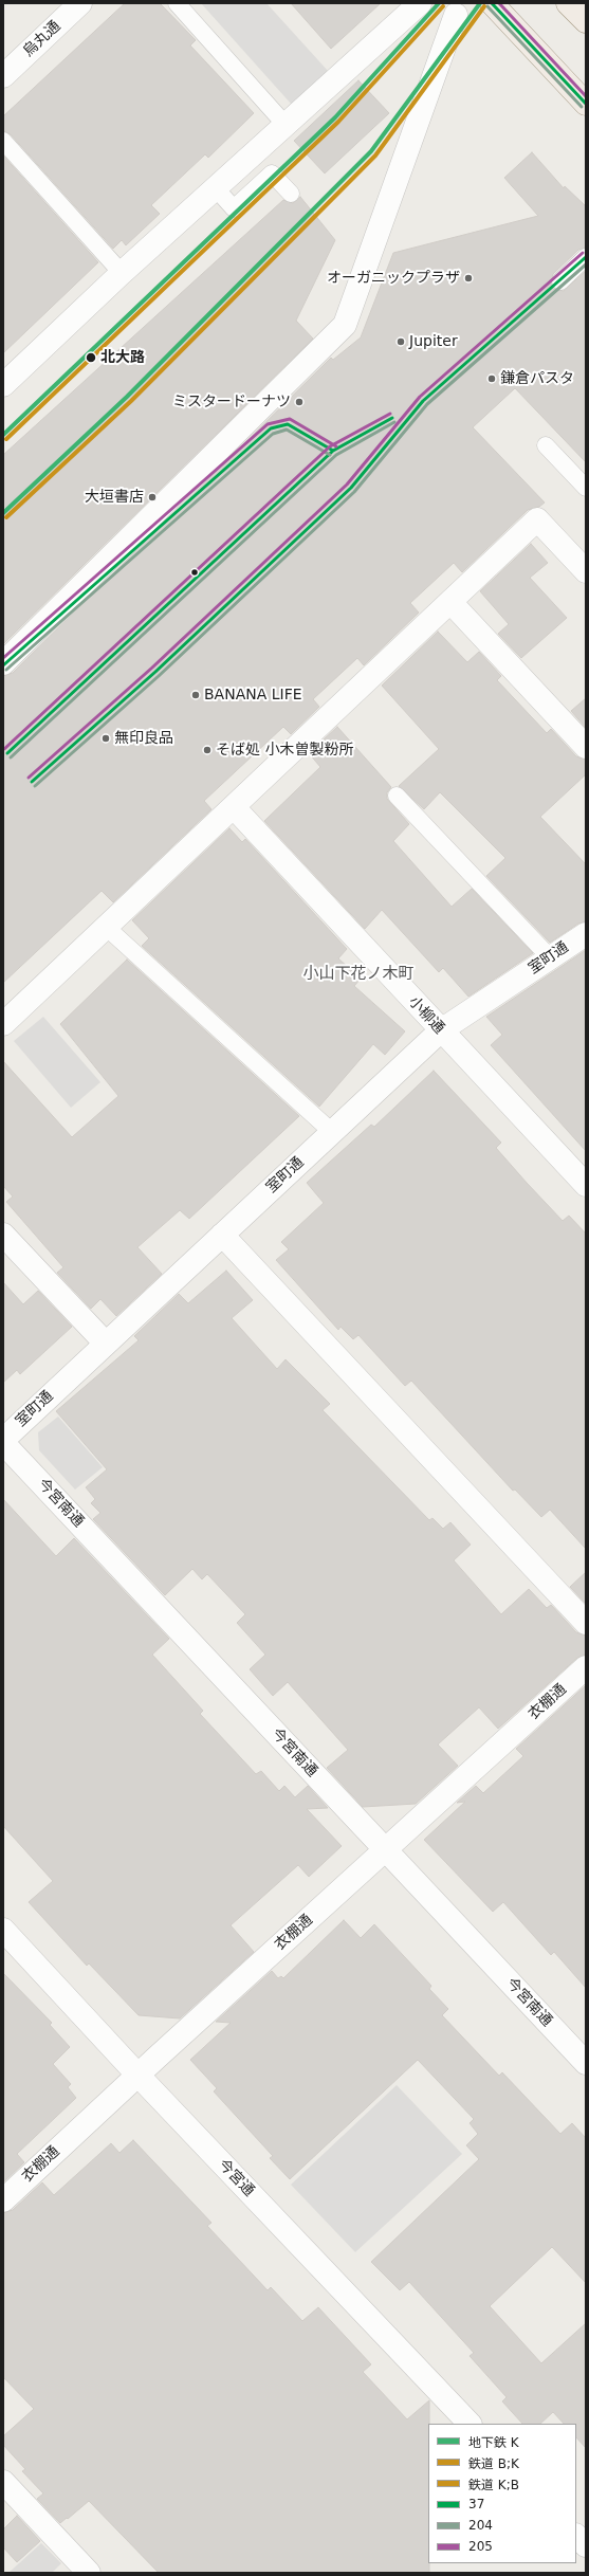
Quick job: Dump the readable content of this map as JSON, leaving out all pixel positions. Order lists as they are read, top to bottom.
{
  "streets": {
    "street": [
      "烏丸通",
      "室町通",
      "小柳通",
      "今宮南通",
      "衣棚通",
      "今宮通"
    ]
  },
  "crossings": [
    ["室町通", "小柳通"],
    ["室町通", "今宮南通"],
    ["今宮南通", "衣棚通"],
    ["衣棚通", "今宮通"]
  ],
  "districts": ["小山下花ノ木町"],
  "places": [
    "オーガニックプラザ",
    "Jupiter",
    "北大路",
    "鎌倉パスタ",
    "ミスタードーナツ",
    "大垣書店",
    "BANANA LIFE",
    "無印良品",
    "そば処 小木曽製粉所"
  ],
  "lines": [
    "metro line K",
    "transit line 37",
    "transit line 205",
    "rail line B;K",
    "rail line K;B",
    "transit line 204"
  ],
  "legend": [
    "地下鉄 K",
    "鉄道 B;K",
    "鉄道 K;B",
    "37",
    "204",
    "205"
  ]
}
